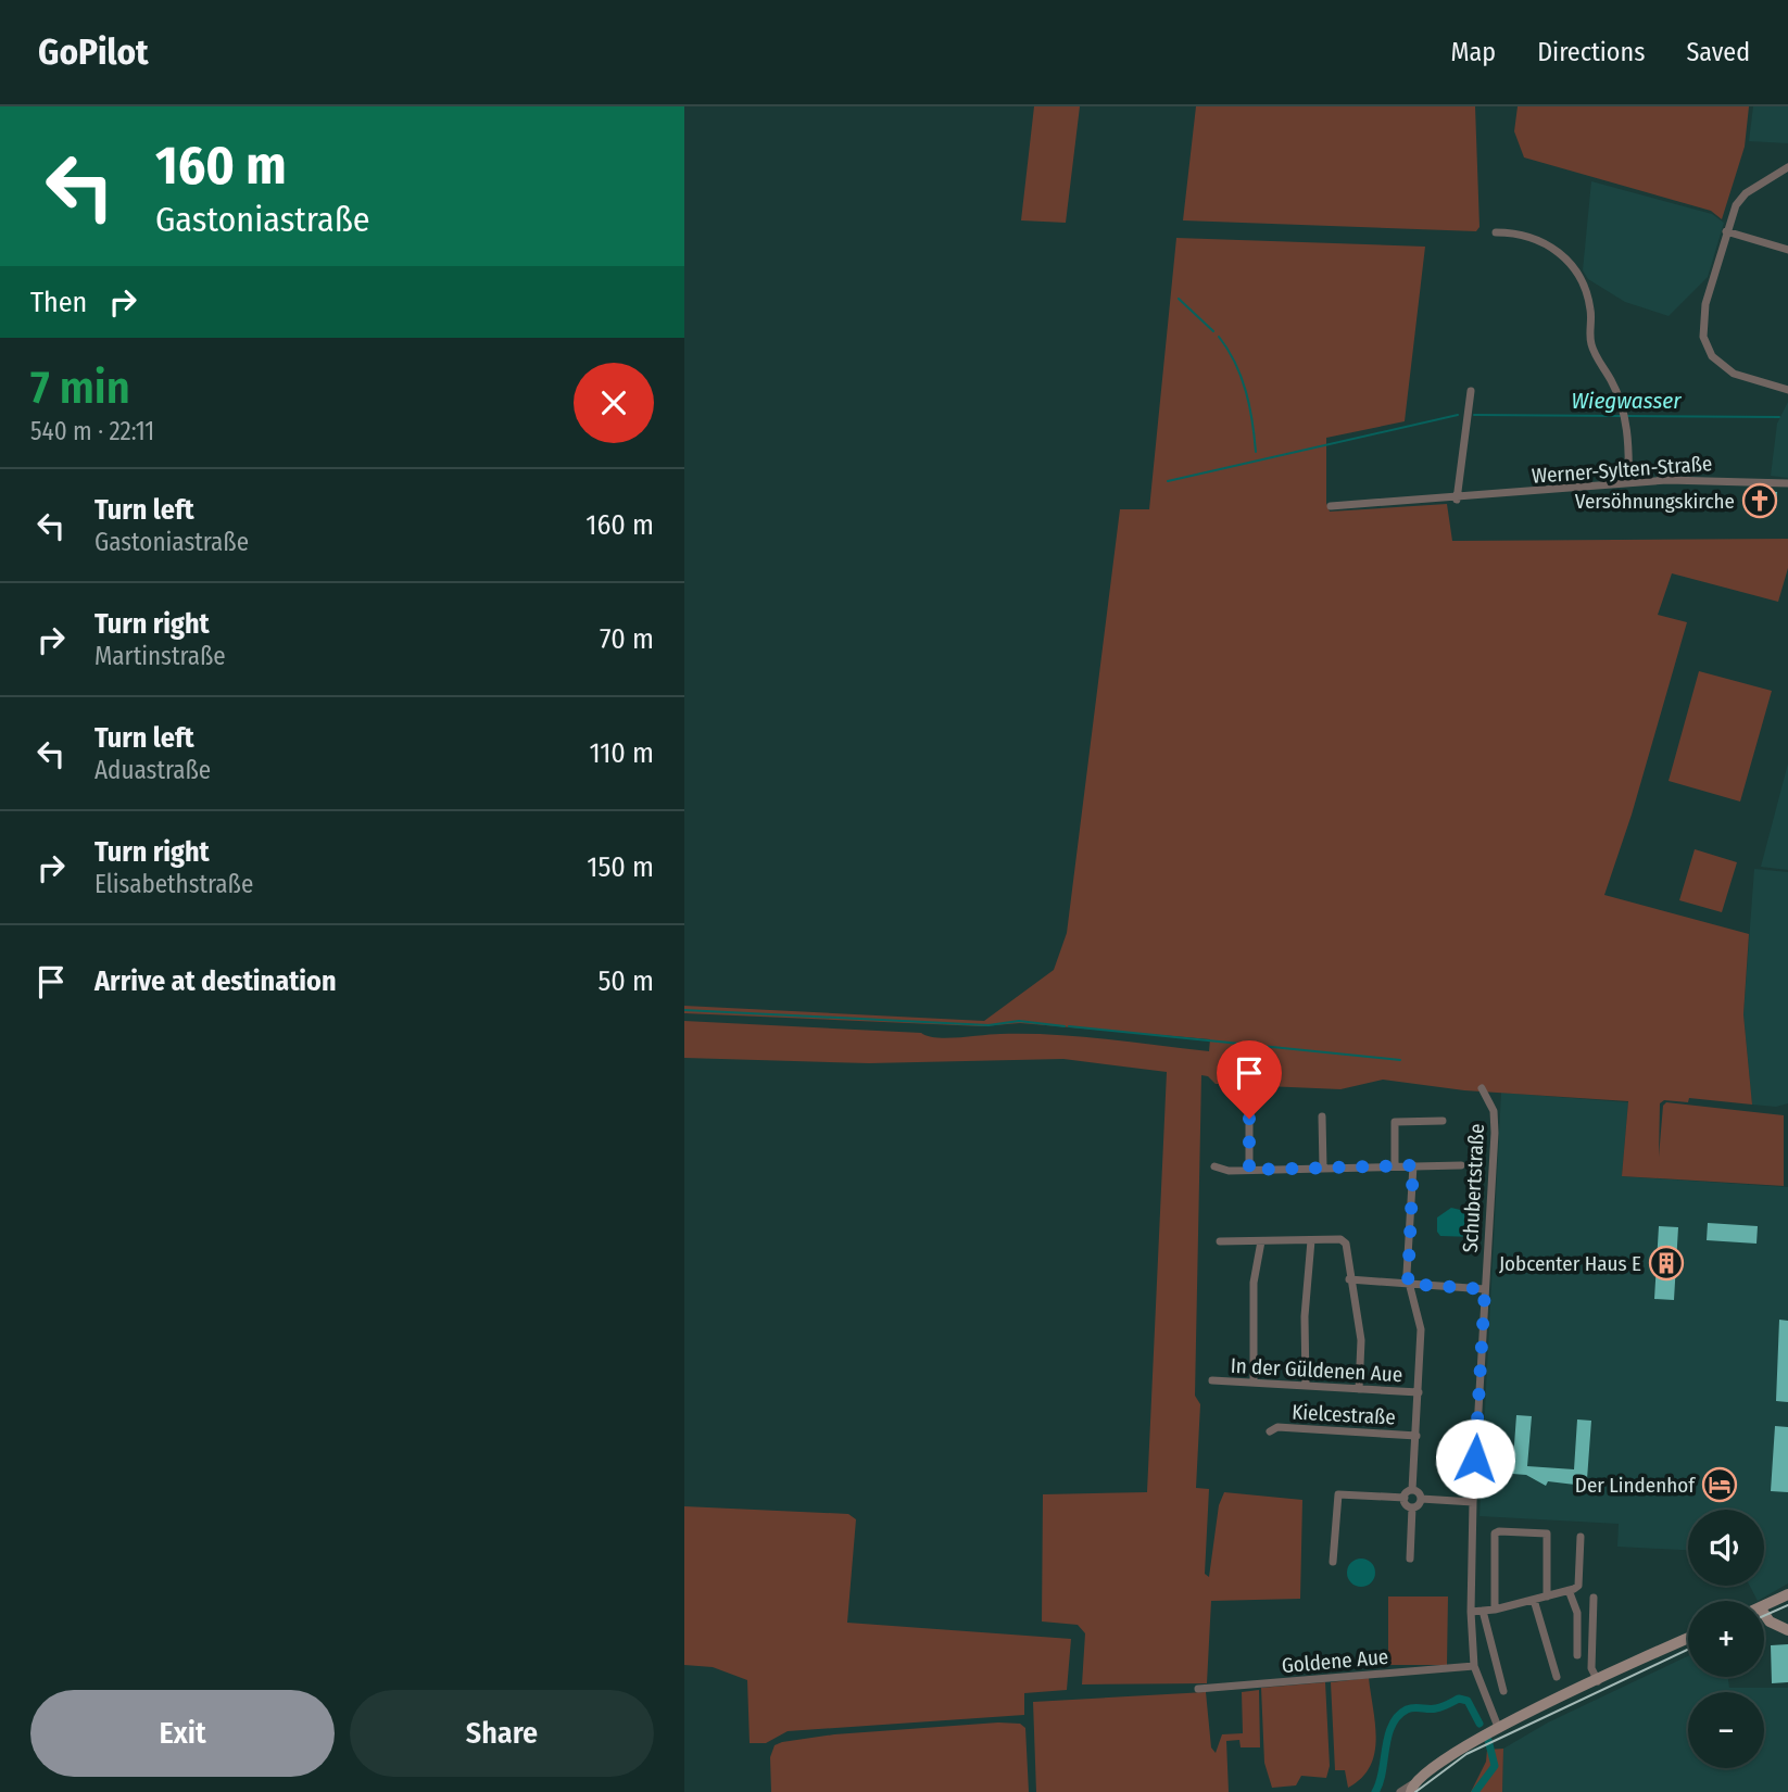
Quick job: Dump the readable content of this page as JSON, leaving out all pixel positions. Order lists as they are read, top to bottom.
{
  "streets": {
    "street": [
      "Werner-Sylten-Straße",
      "Schubertstraße",
      "In der Güldenen Aue",
      "Kielcestraße",
      "Goldene Aue"
    ]
  },
  "crossings": [
    ["Schubertstraße", "Goldene Aue"]
  ],
  "water": ["Wiegwasser"],
  "places": {
    "church": ["Versöhnungskirche"],
    "building": ["Jobcenter Haus E"],
    "hotel": ["Der Lindenhof"]
  },
  "page": {
    "header": "GoPilot",
    "nav": ["Map", "Directions", "Saved"],
    "turn": ["160 m", "Gastoniastraße"],
    "then": "Then",
    "heading": ["7 min", "540 m · 22:11"],
    "list": [
      {
        "name": "Turn left",
        "note": "Gastoniastraße",
        "value": "160 m"
      },
      {
        "name": "Turn right",
        "note": "Martinstraße",
        "value": "70 m"
      },
      {
        "name": "Turn left",
        "note": "Aduastraße",
        "value": "110 m"
      },
      {
        "name": "Turn right",
        "note": "Elisabethstraße",
        "value": "150 m"
      },
      {
        "name": "Arrive at destination",
        "value": "50 m"
      }
    ],
    "map_buttons": ["+", "−"],
    "buttons": ["Exit", "Share"]
  }
}
